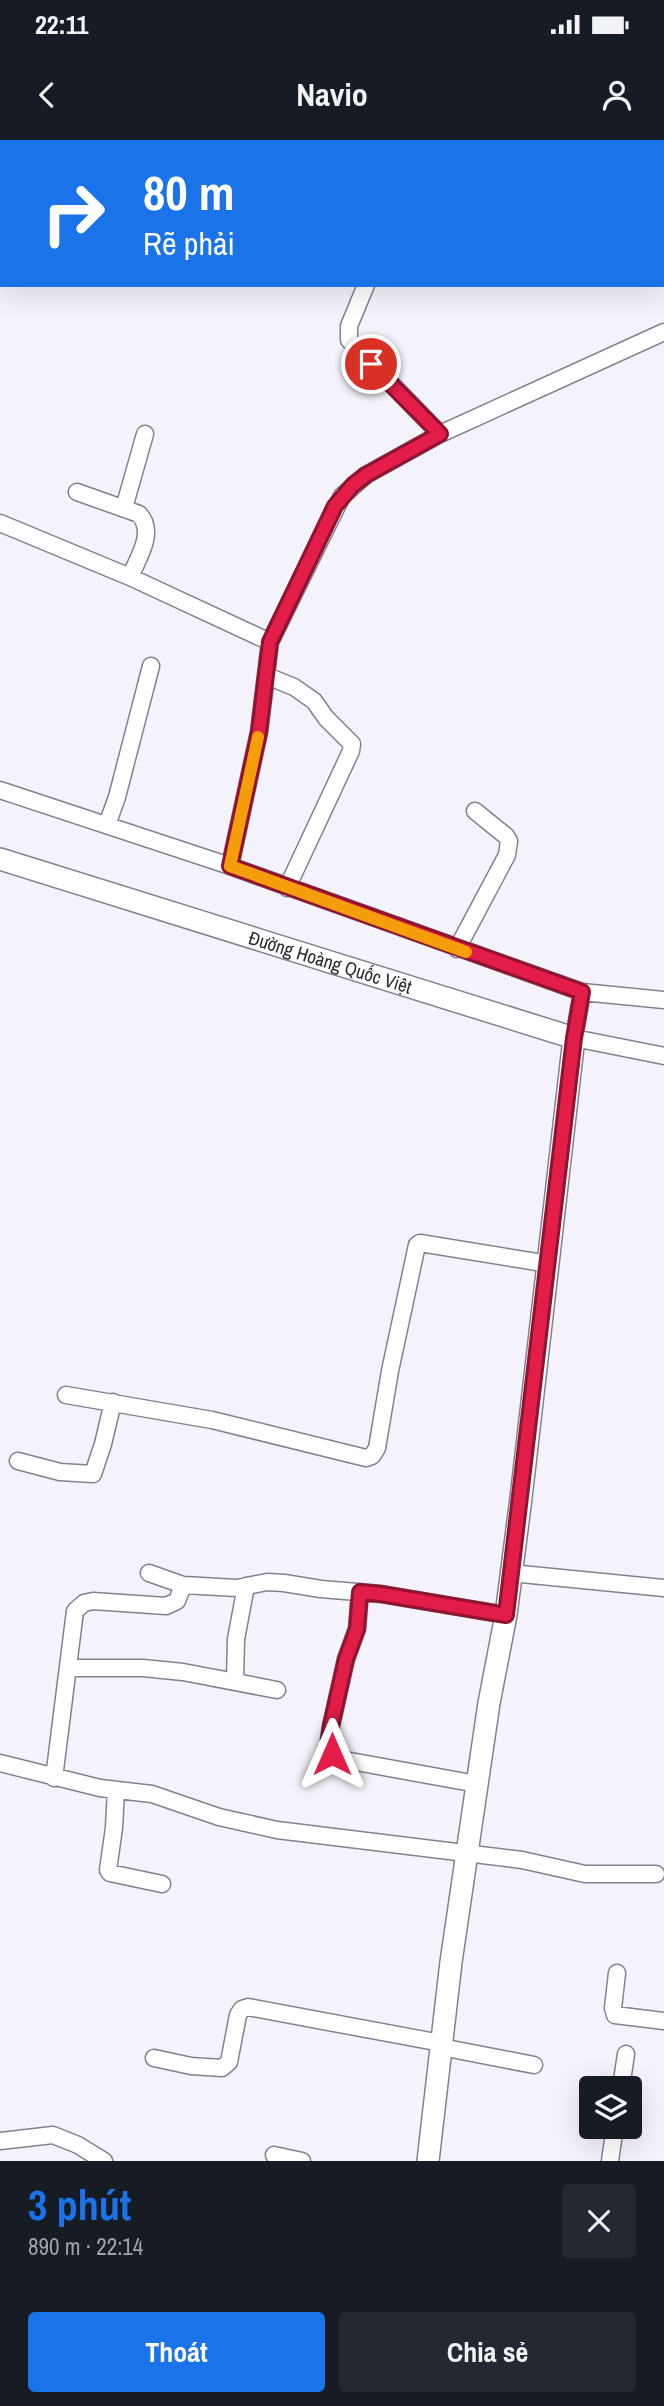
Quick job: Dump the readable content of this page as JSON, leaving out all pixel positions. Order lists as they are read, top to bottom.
{
  "streets": {
    "street": ["Đường Hoàng Quốc Việt"]
  },
  "page": {
    "status": "22:11",
    "header": "Navio",
    "turn": ["80 m", "Rẽ phải"],
    "heading": ["3 phút", "890 m · 22:14"],
    "buttons": ["Thoát", "Chia sẻ"]
  }
}
